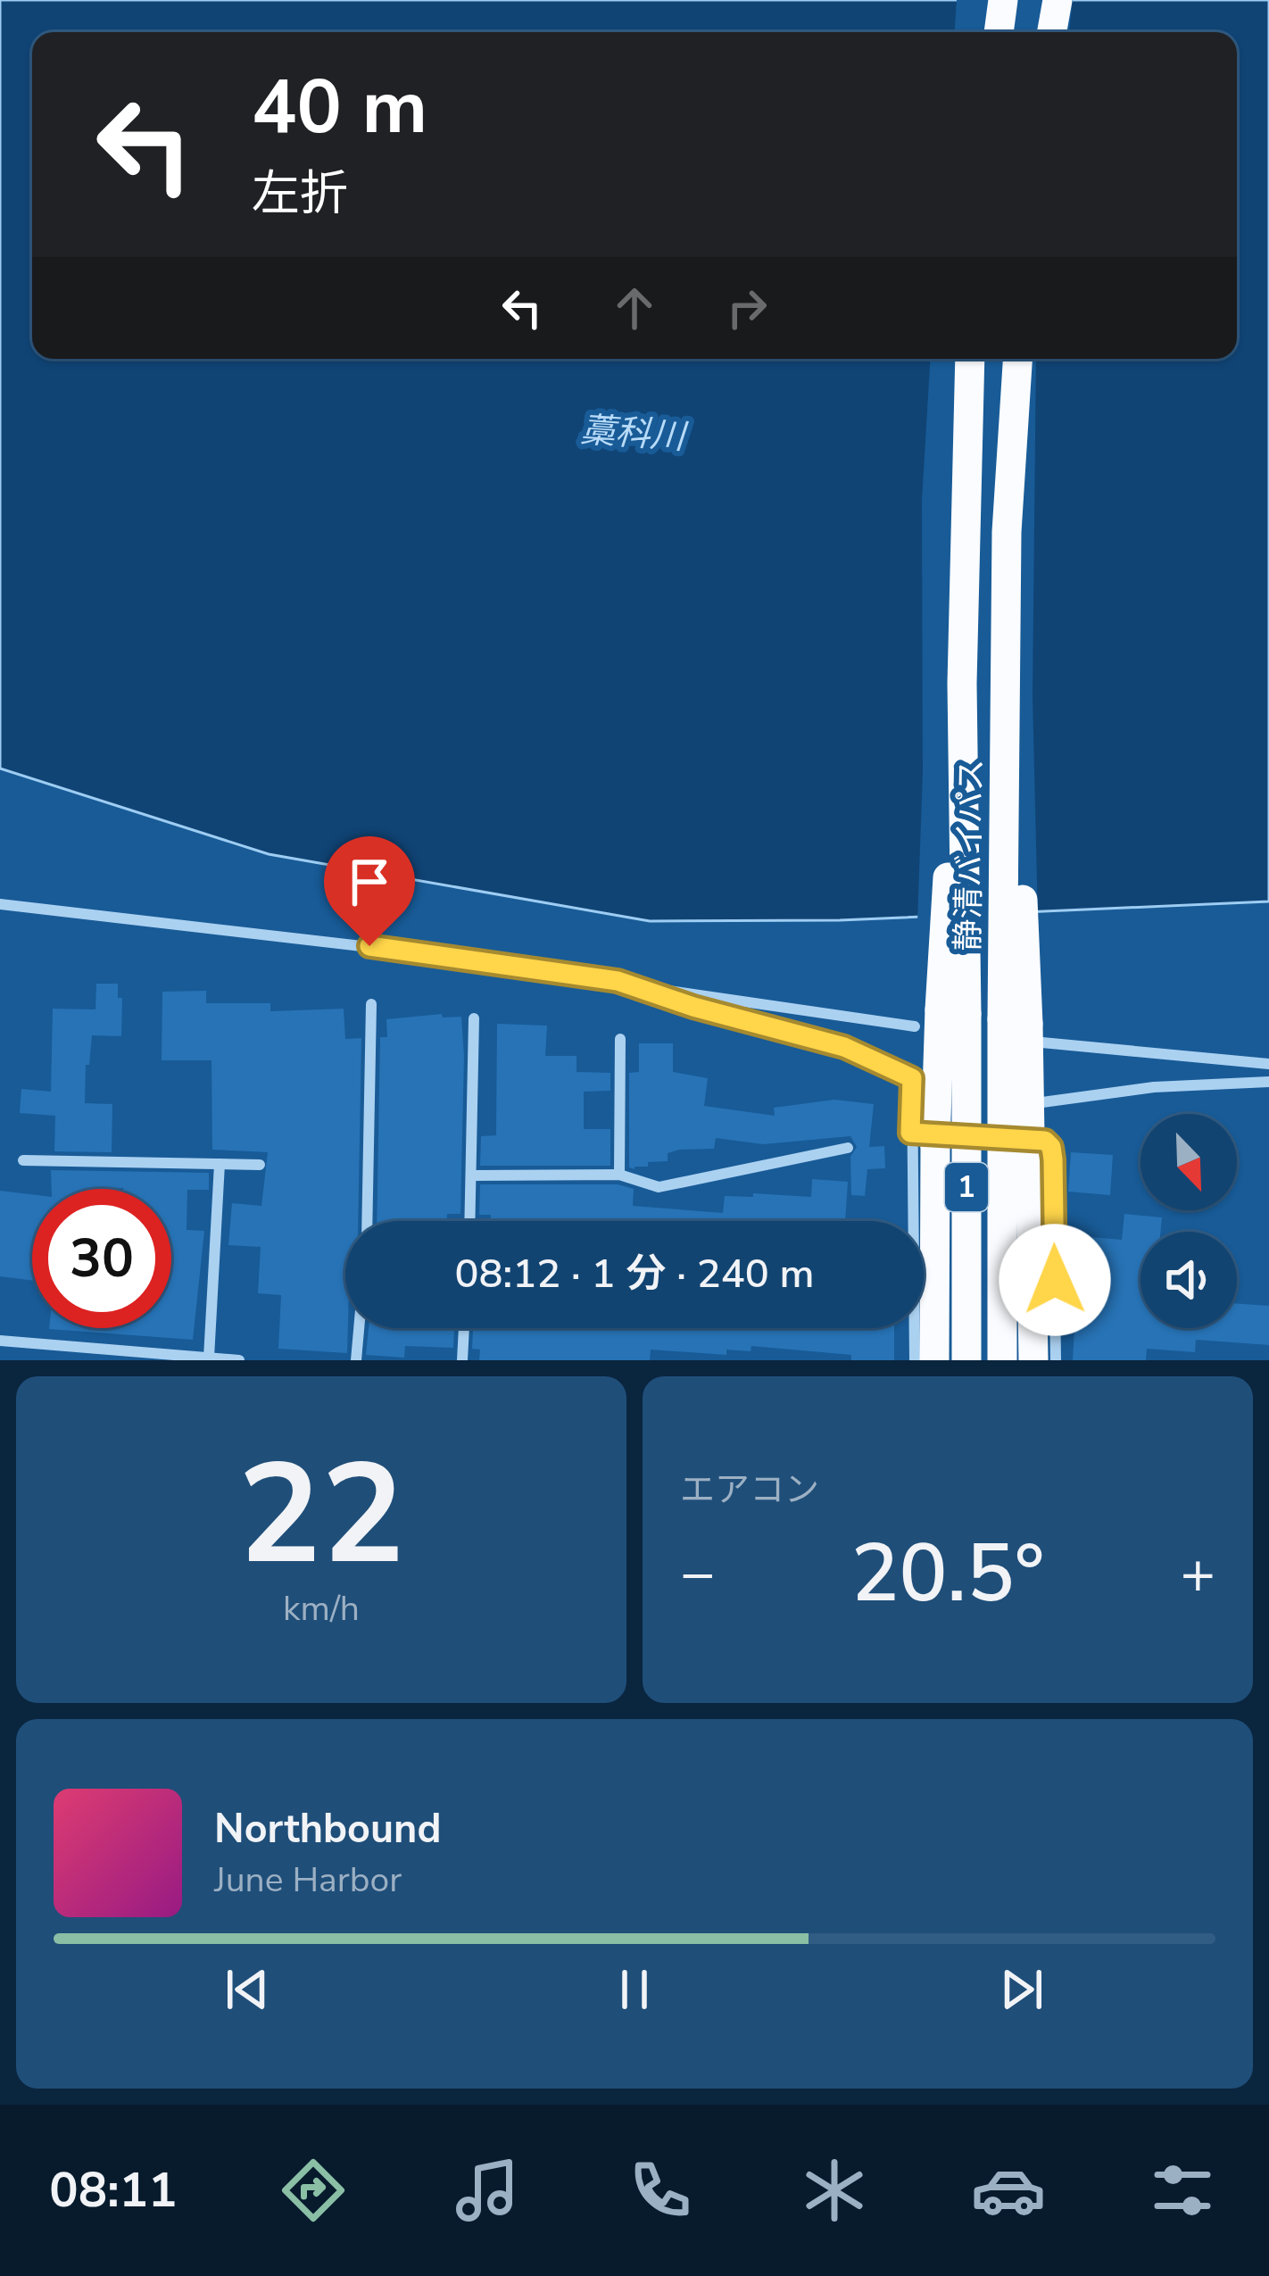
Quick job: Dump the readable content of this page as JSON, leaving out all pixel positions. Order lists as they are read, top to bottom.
{
  "streets": {
    "highway": ["静清バイパス", "1"]
  },
  "crossings": [
    ["静清バイパス", "1"]
  ],
  "water": ["藁科川"],
  "north": "bottom right",
  "page": {
    "turn": ["40 m", "左折"],
    "limit": "30",
    "trip": "08:12 · 1 分 · 240 m",
    "tile": [
      ["22", "km/h"],
      "エアコン"
    ],
    "heat": ["−", "20.5°", "+"],
    "song": ["Northbound", "June Harbor"],
    "tabs": "08:11"
  }
}
